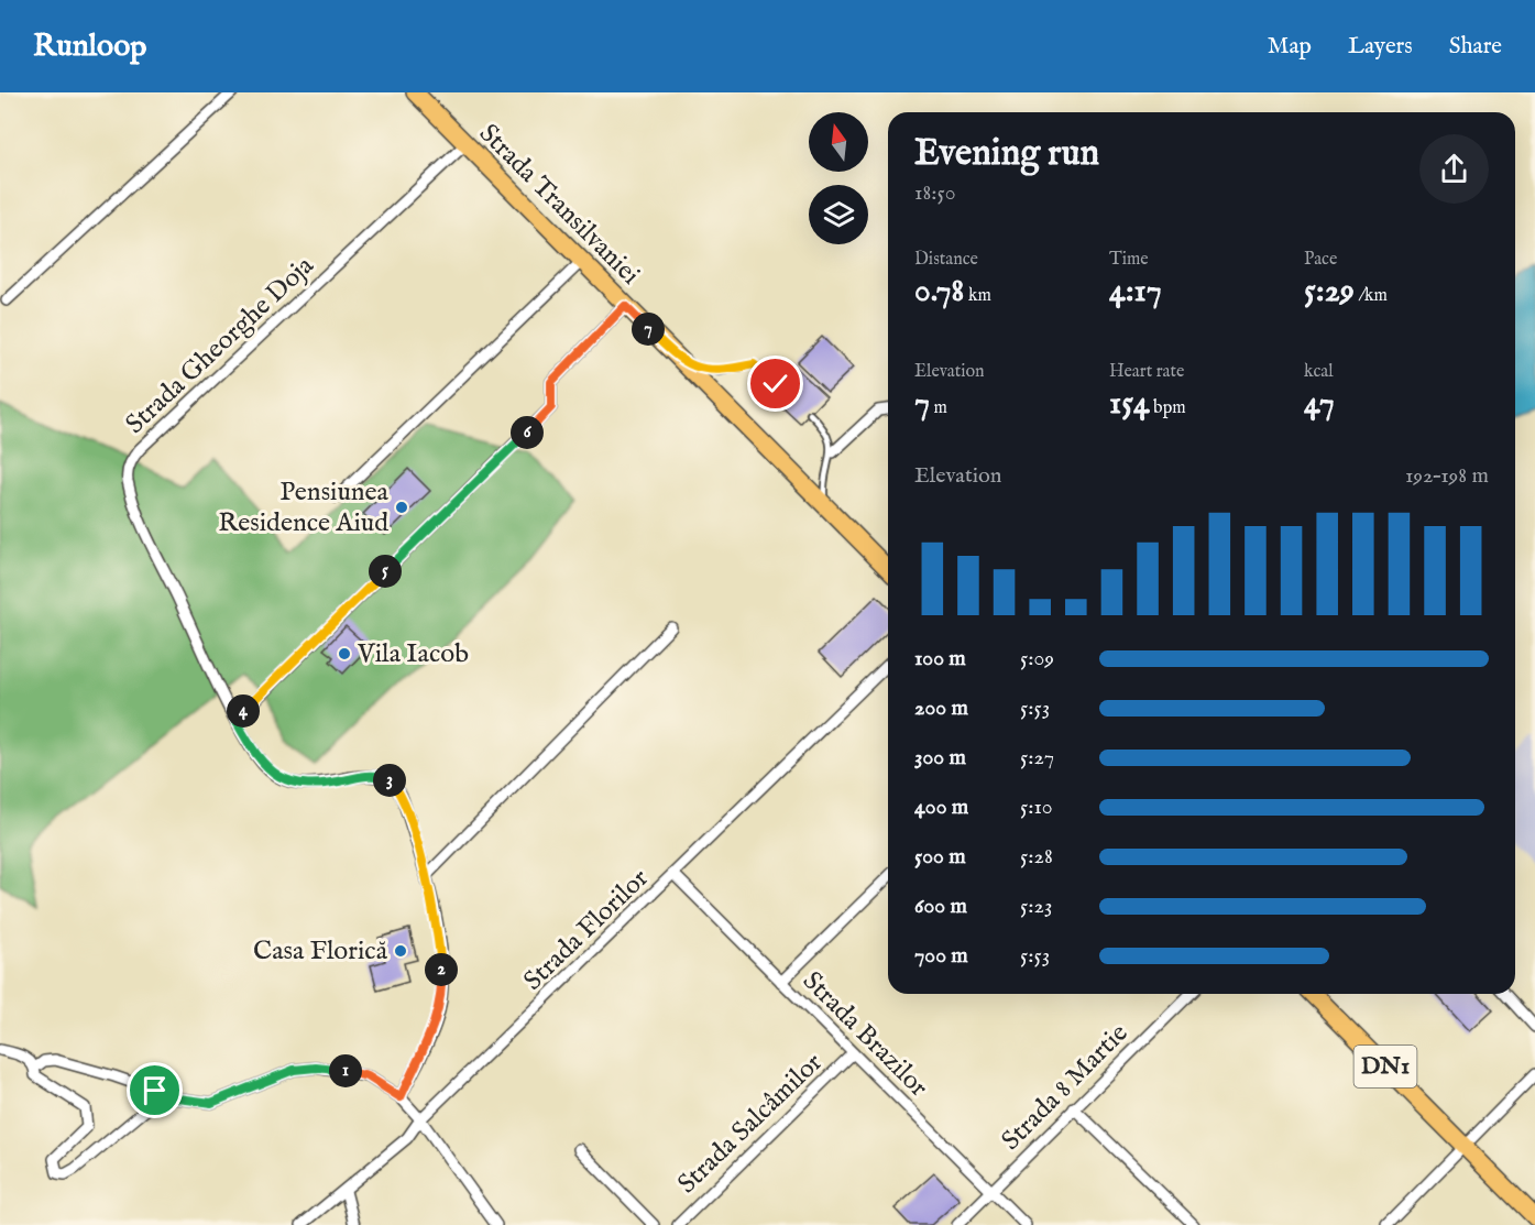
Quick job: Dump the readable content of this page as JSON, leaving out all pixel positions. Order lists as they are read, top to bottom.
{
  "streets": {
    "main road": ["Strada Transilvaniei", "DN1"],
    "street": [
      "Strada Gheorghe Doja",
      "Strada Florilor",
      "Strada Brazilor",
      "Strada 8 Martie",
      "Strada Salcâmilor"
    ]
  },
  "crossings": [
    ["Strada Transilvaniei", "Strada Gheorghe Doja"],
    ["Strada Florilor", "Strada Brazilor"],
    ["Strada Brazilor", "Strada 8 Martie"],
    ["Strada Brazilor", "Strada Salcâmilor"]
  ],
  "places": ["Pensiunea Residence Aiud", "Vila Iacob", "Casa Florică"],
  "north": "top",
  "page": {
    "header": "Runloop",
    "nav": ["Map", "Layers", "Share"],
    "heading": ["Evening run", "18:50"],
    "stats": [
      ["Distance", "0.78 km"],
      ["Time", "4:17"],
      ["Pace", "5:29 /km"],
      ["Elevation", "7 m"],
      ["Heart rate", "154 bpm"],
      ["kcal", "47"]
    ],
    "pins": [
      "7",
      "6",
      "5",
      "4",
      "3",
      "2",
      "1"
    ],
    "chart": ["Elevation", "192–198 m"],
    "list": [
      {
        "name": "100 m",
        "note": "5:09"
      },
      {
        "name": "200 m",
        "note": "5:53"
      },
      {
        "name": "300 m",
        "note": "5:27"
      },
      {
        "name": "400 m",
        "note": "5:10"
      },
      {
        "name": "500 m",
        "note": "5:28"
      },
      {
        "name": "600 m",
        "note": "5:23"
      },
      {
        "name": "700 m",
        "note": "5:53"
      }
    ]
  }
}
